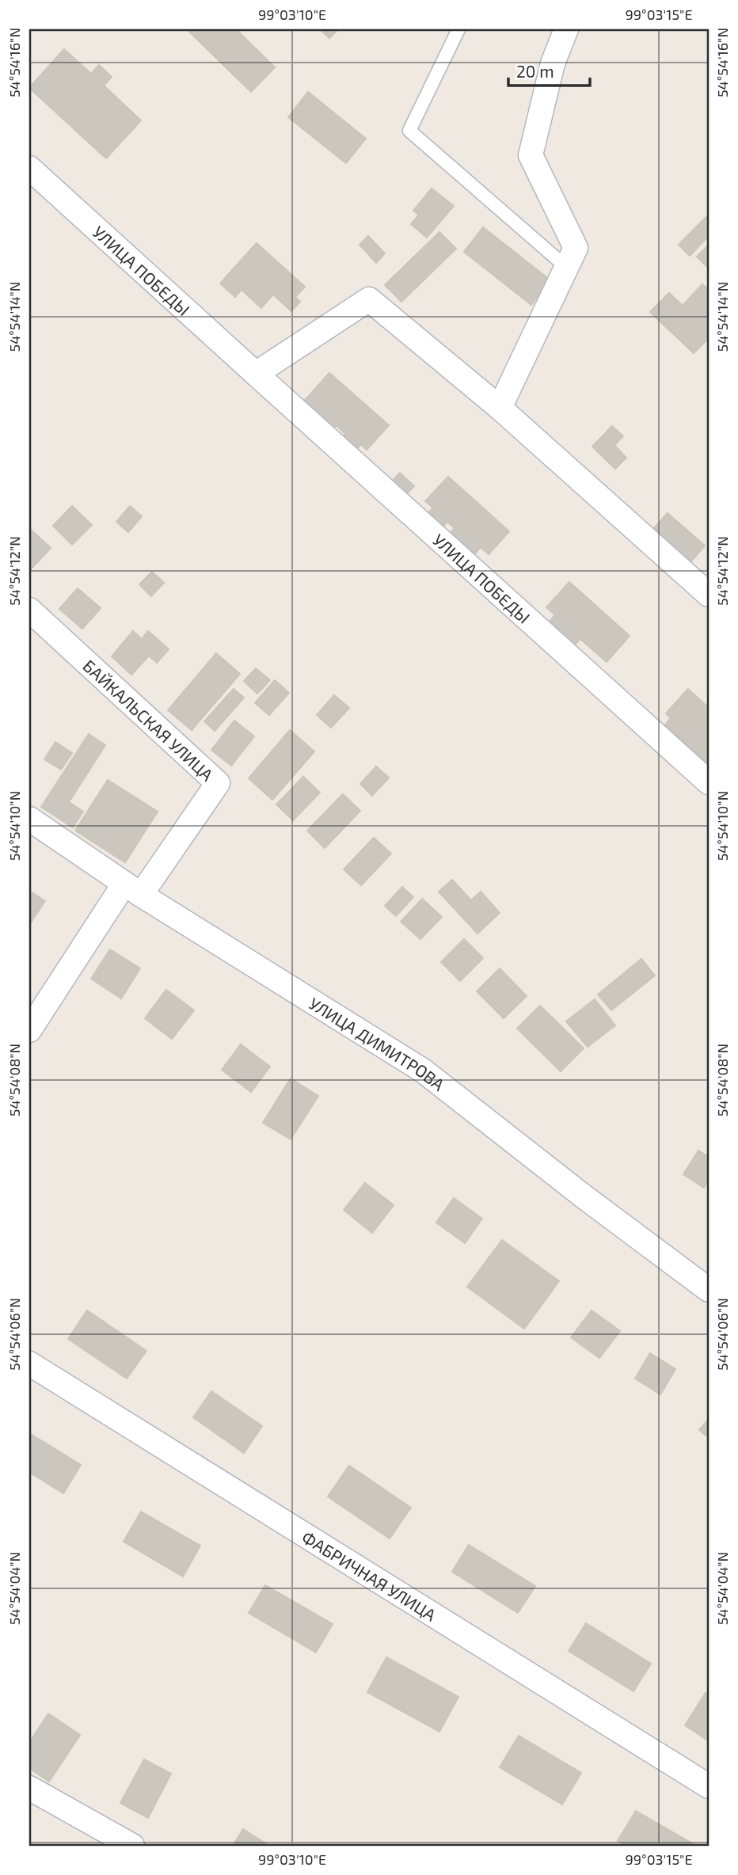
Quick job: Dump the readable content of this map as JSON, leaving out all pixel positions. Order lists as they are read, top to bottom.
{
  "streets": {
    "street": [
      "УЛИЦА ПОБЕДЫ",
      "БАЙКАЛЬСКАЯ УЛИЦА",
      "УЛИЦА ДИМИТРОВА",
      "ФАБРИЧНАЯ УЛИЦА"
    ]
  },
  "crossings": [
    ["БАЙКАЛЬСКАЯ УЛИЦА", "УЛИЦА ДИМИТРОВА"]
  ],
  "scale_bar": "20 m",
  "coordinates": [
    "99°03'10\"E",
    "99°03'15\"E",
    "54°54'16\"N",
    "54°54'14\"N",
    "54°54'12\"N",
    "54°54'10\"N",
    "54°54'08\"N",
    "54°54'06\"N",
    "54°54'04\"N"
  ]
}
